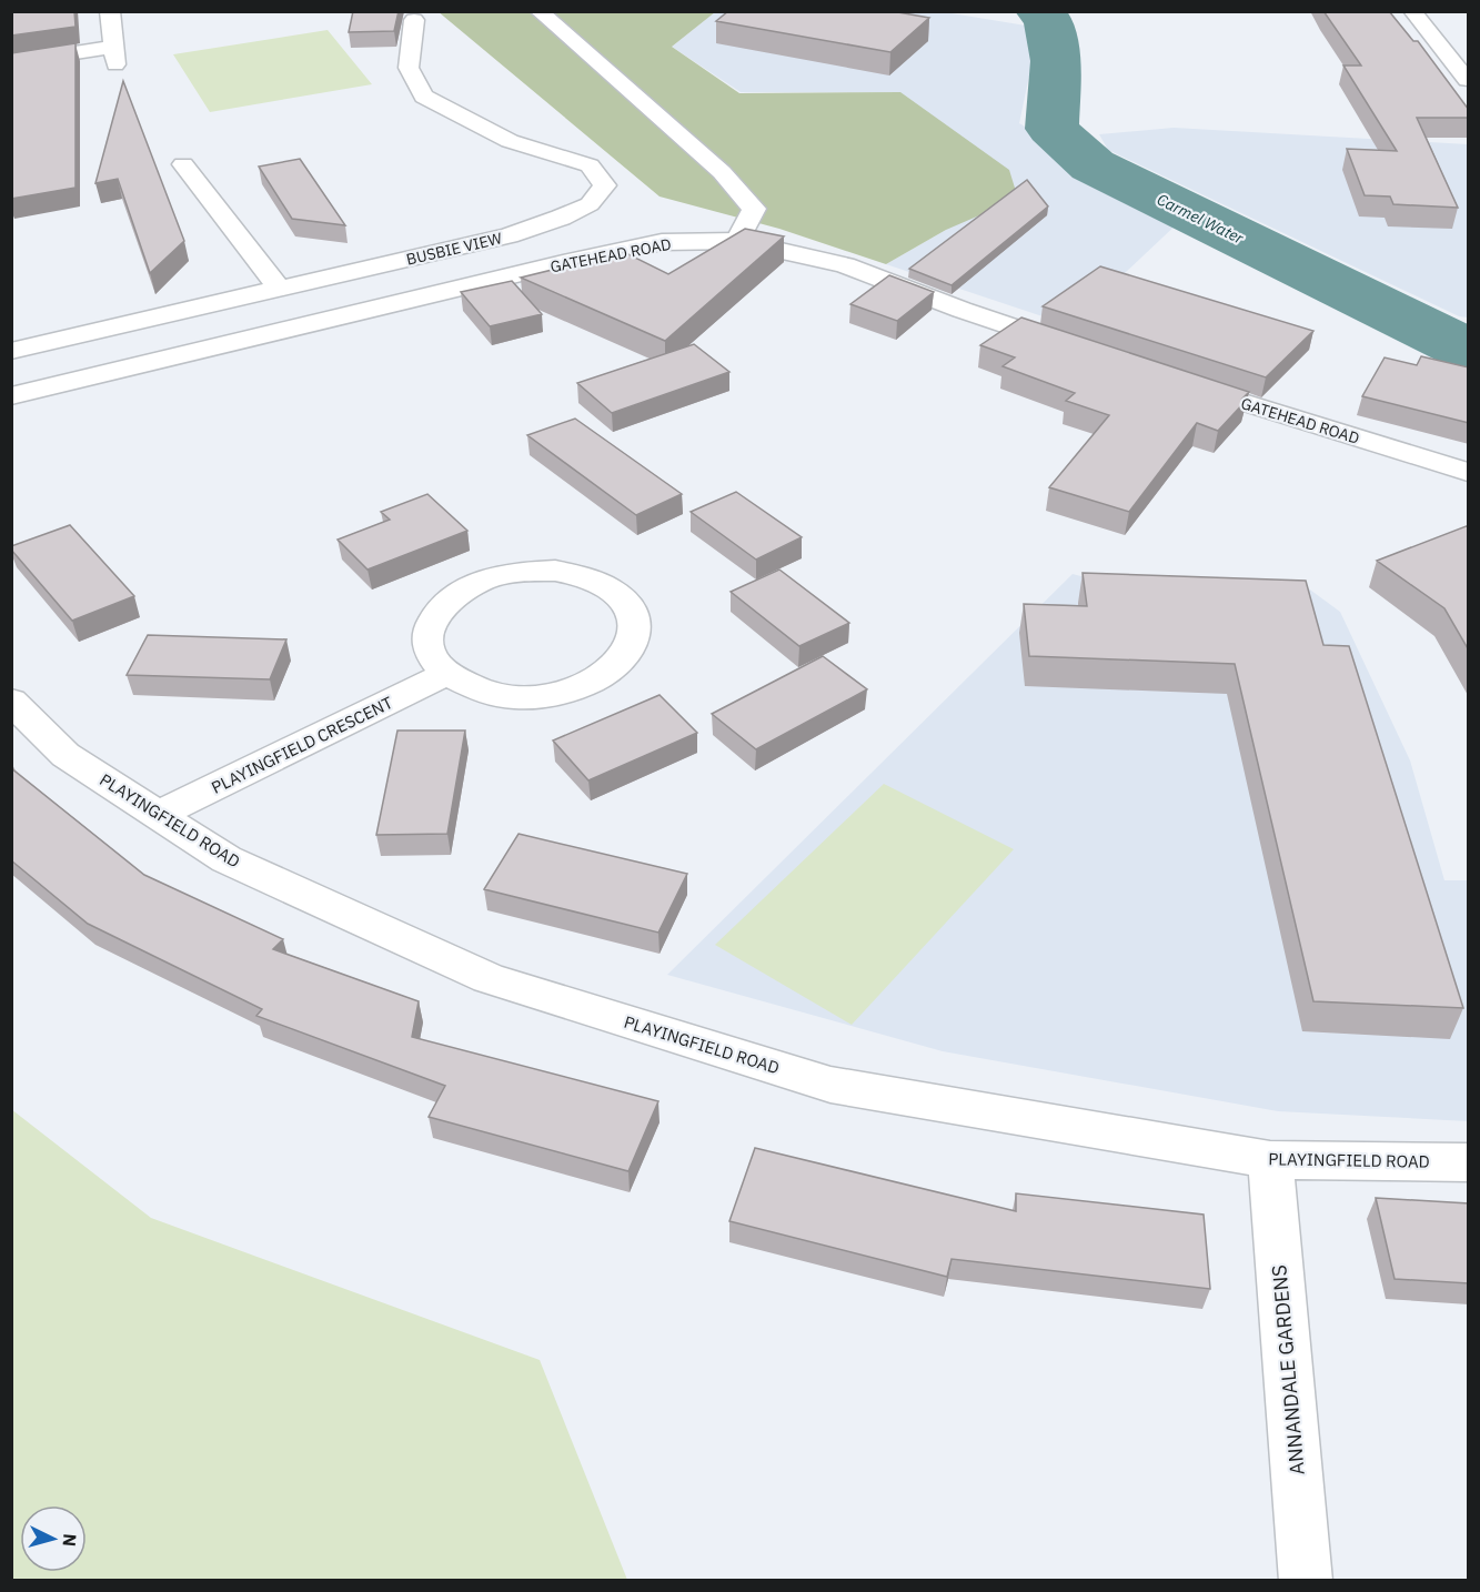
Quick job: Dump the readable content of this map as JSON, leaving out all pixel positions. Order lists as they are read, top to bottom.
{
  "streets": {
    "street": [
      "BUSBIE VIEW",
      "GATEHEAD ROAD",
      "PLAYINGFIELD CRESCENT",
      "PLAYINGFIELD ROAD",
      "ANNANDALE GARDENS"
    ]
  },
  "crossings": [
    ["PLAYINGFIELD CRESCENT", "PLAYINGFIELD ROAD"],
    ["PLAYINGFIELD ROAD", "ANNANDALE GARDENS"]
  ],
  "water": ["Carmel Water"],
  "north": "right"
}
